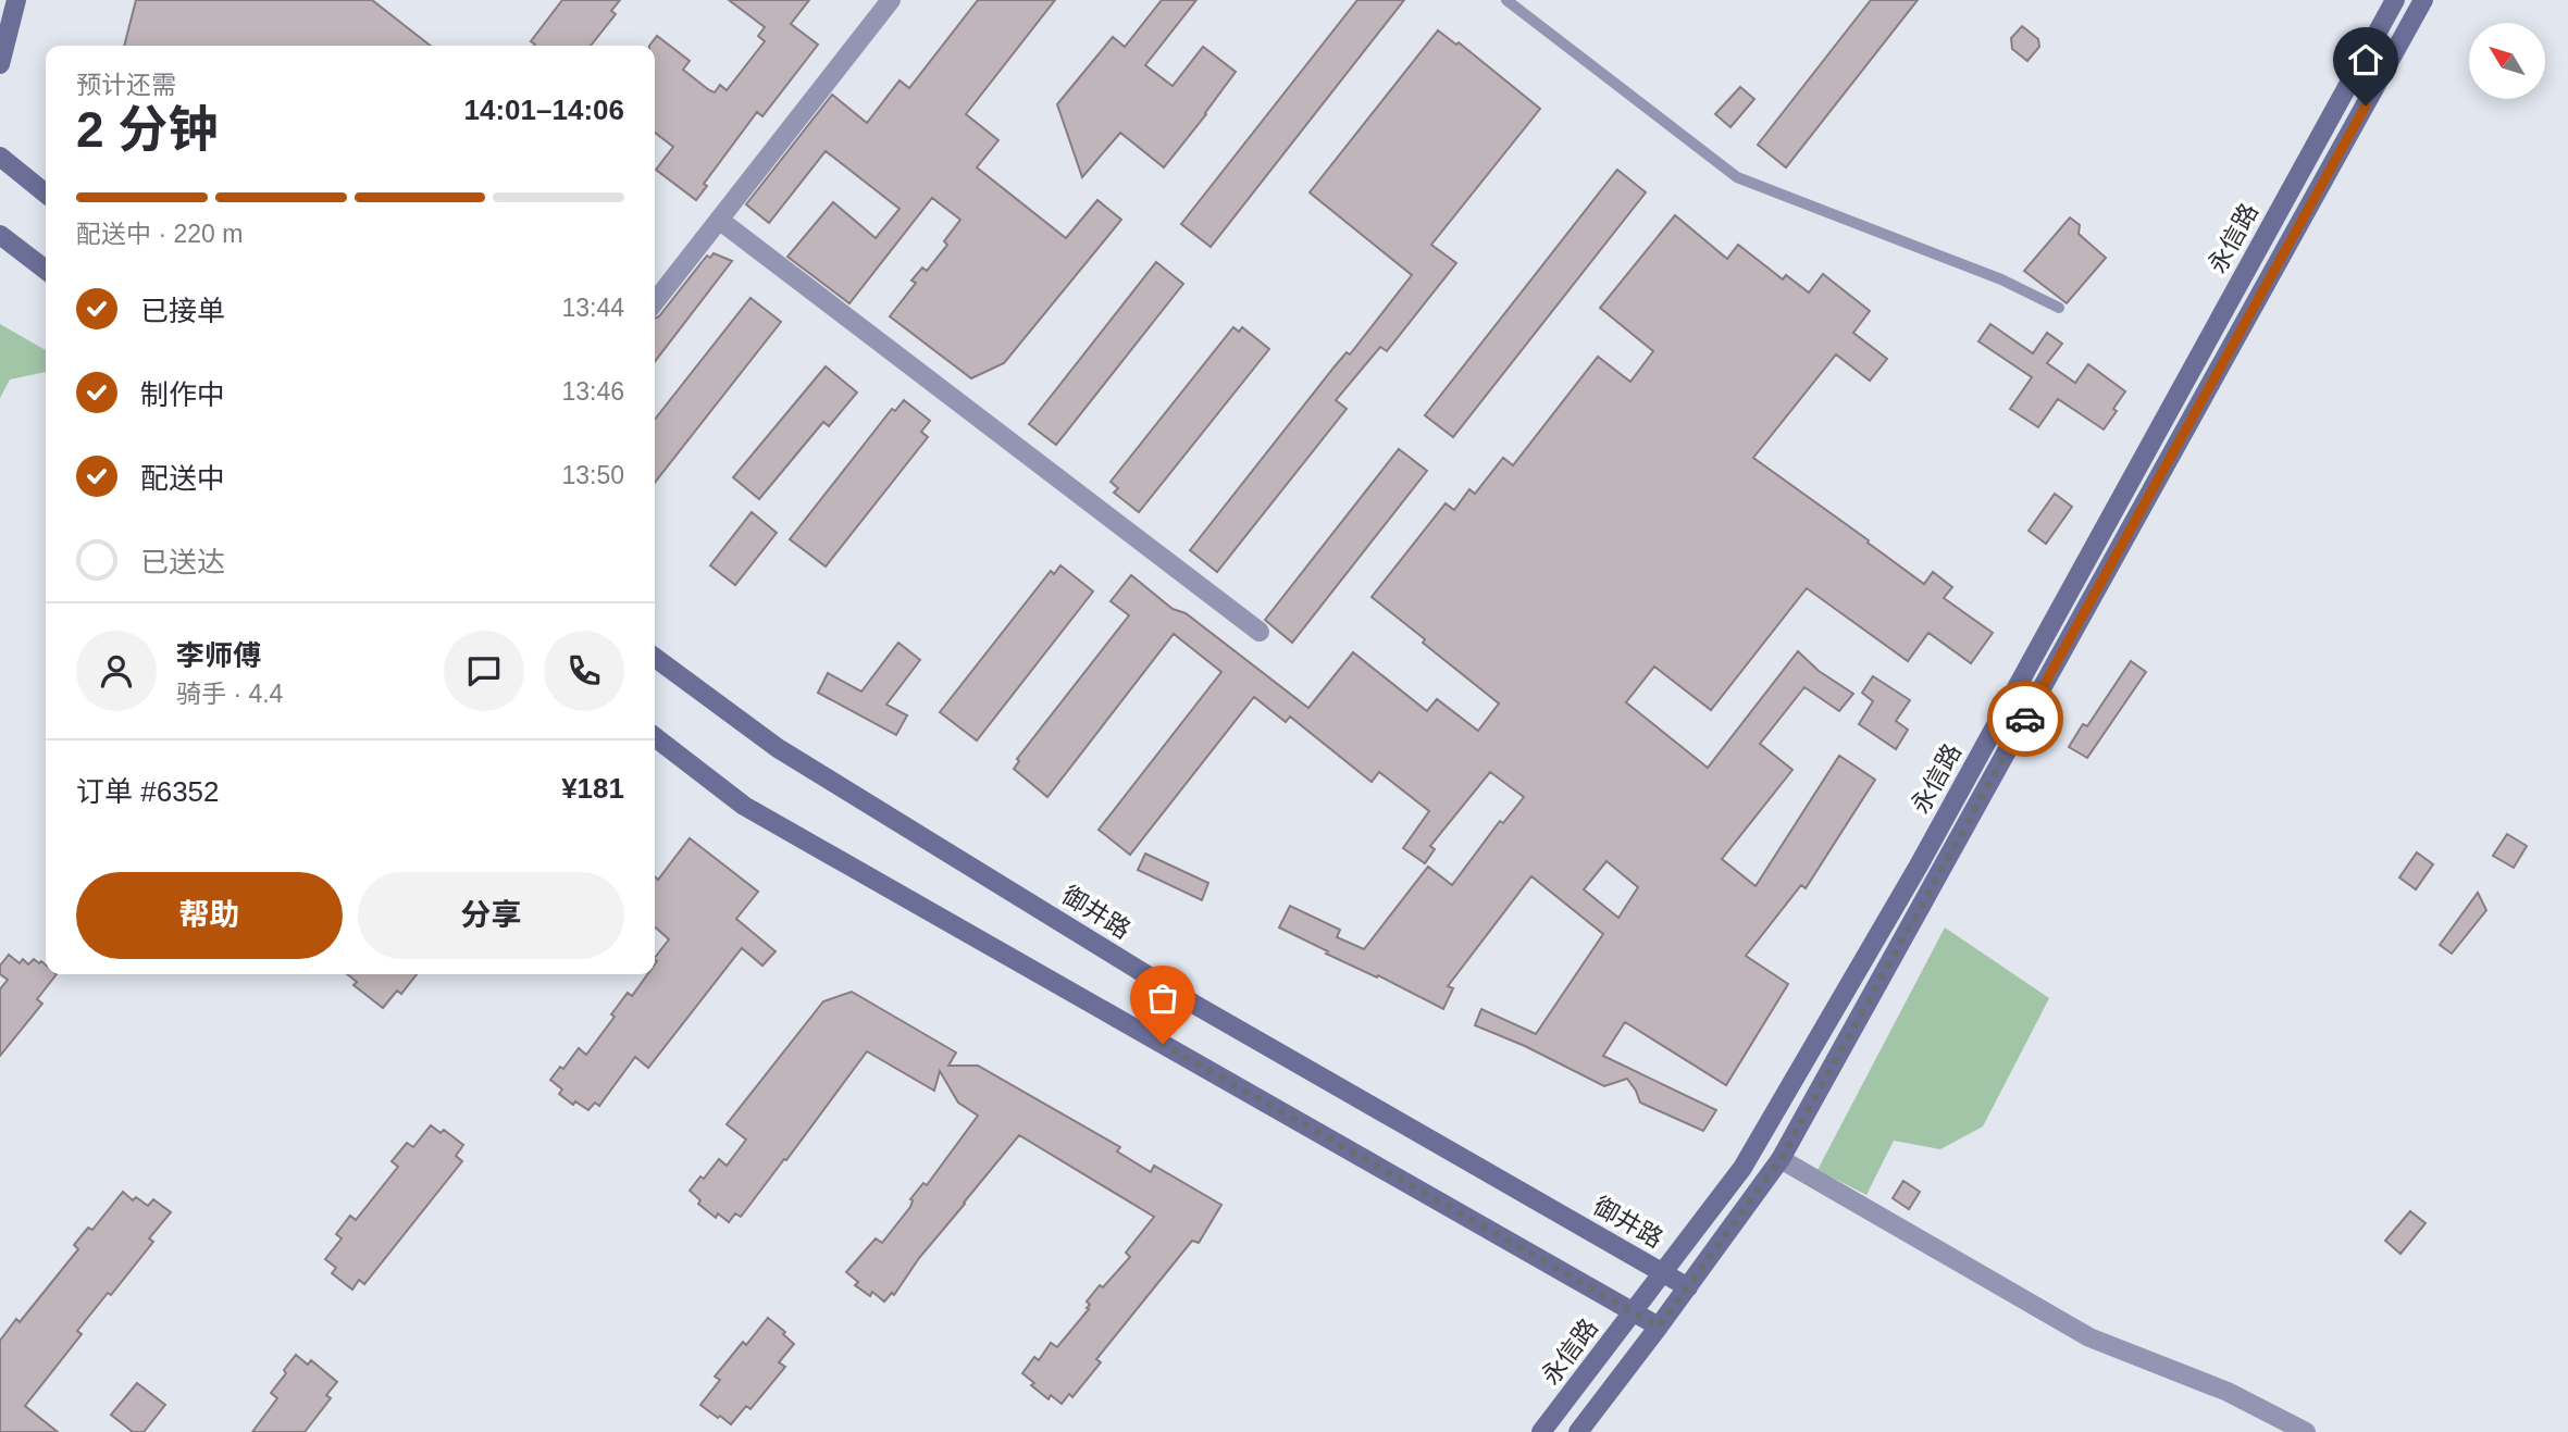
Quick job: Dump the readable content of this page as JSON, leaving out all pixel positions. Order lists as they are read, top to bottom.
{
  "streets": {
    "street": ["永信路", "御井路"]
  },
  "crossings": [
    ["永信路", "御井路"]
  ],
  "north": "top left",
  "page": {
    "heading": ["2 分钟", "预计还需", "14:01–14:06"],
    "panel": [
      "李师傅",
      "骑手 · 4.4",
      "订单 #6352",
      "¥181"
    ],
    "bar": "配送中 · 220 m",
    "list": [
      ["已接单", "13:44"],
      ["制作中", "13:46"],
      ["配送中", "13:50"],
      "已送达"
    ],
    "buttons": ["帮助", "分享"]
  }
}
